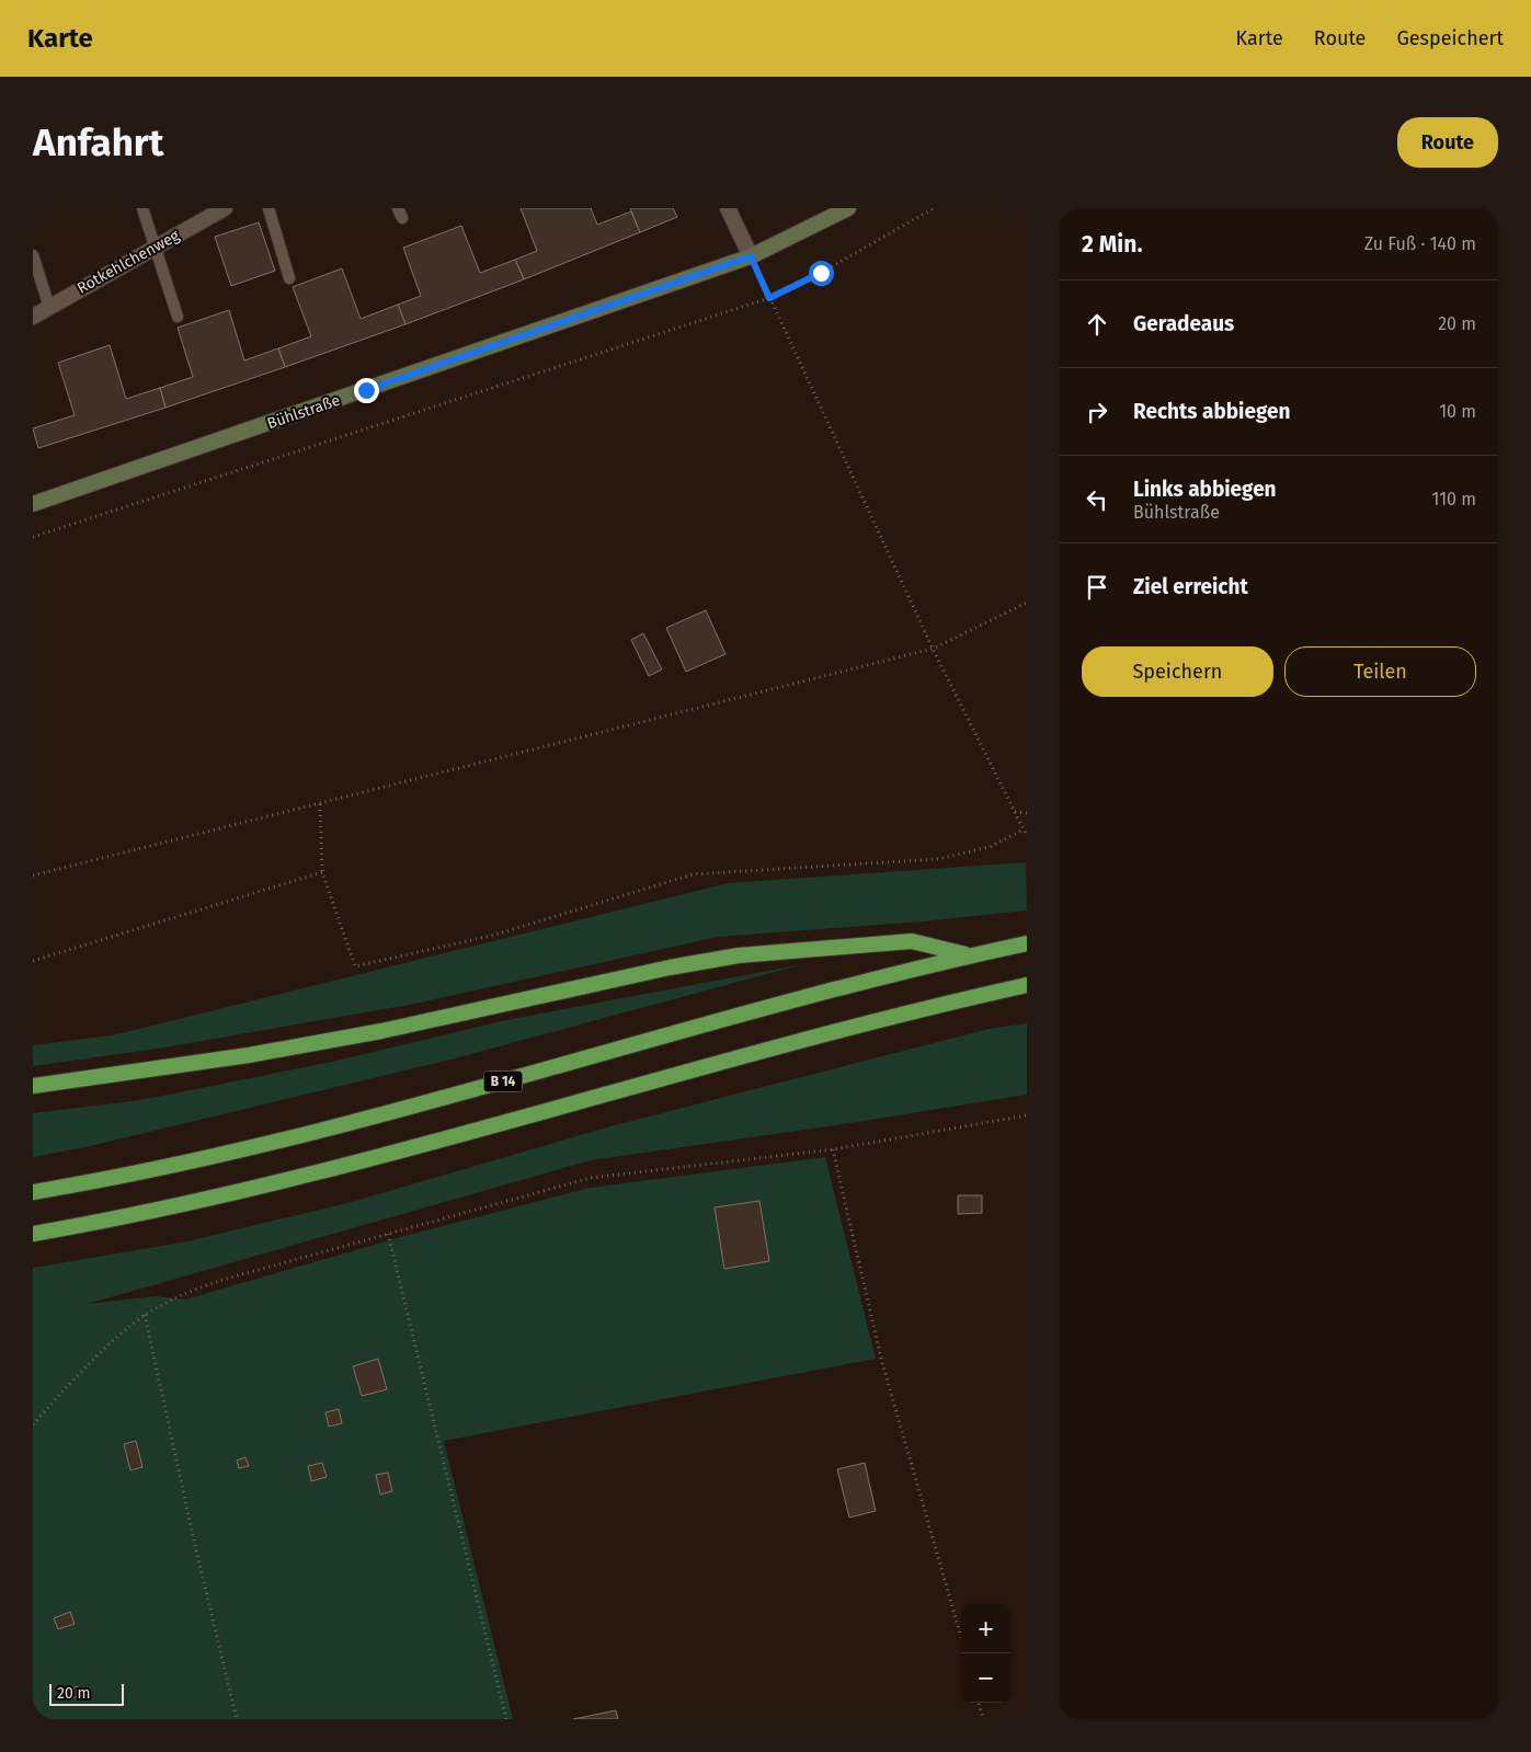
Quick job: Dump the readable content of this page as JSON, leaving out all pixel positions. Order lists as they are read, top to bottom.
{
  "streets": {
    "highway": ["B 14"],
    "main road": ["Bühlstraße"],
    "street": ["Rotkehlchenweg"]
  },
  "scale_bar": "20 m",
  "page": {
    "header": "Karte",
    "nav": ["Karte", "Route", "Gespeichert"],
    "buttons": [
      "Route",
      ["Speichern", "Teilen"]
    ],
    "title": "Anfahrt",
    "heading": ["2 Min.", "Zu Fuß · 140 m"],
    "list": [
      ["Geradeaus", "20 m"],
      ["Rechts abbiegen", "10 m"],
      ["Links abbiegen", "Bühlstraße", "110 m"],
      "Ziel erreicht"
    ],
    "map_buttons": ["+", "−"],
    "scale": "20 m"
  }
}
